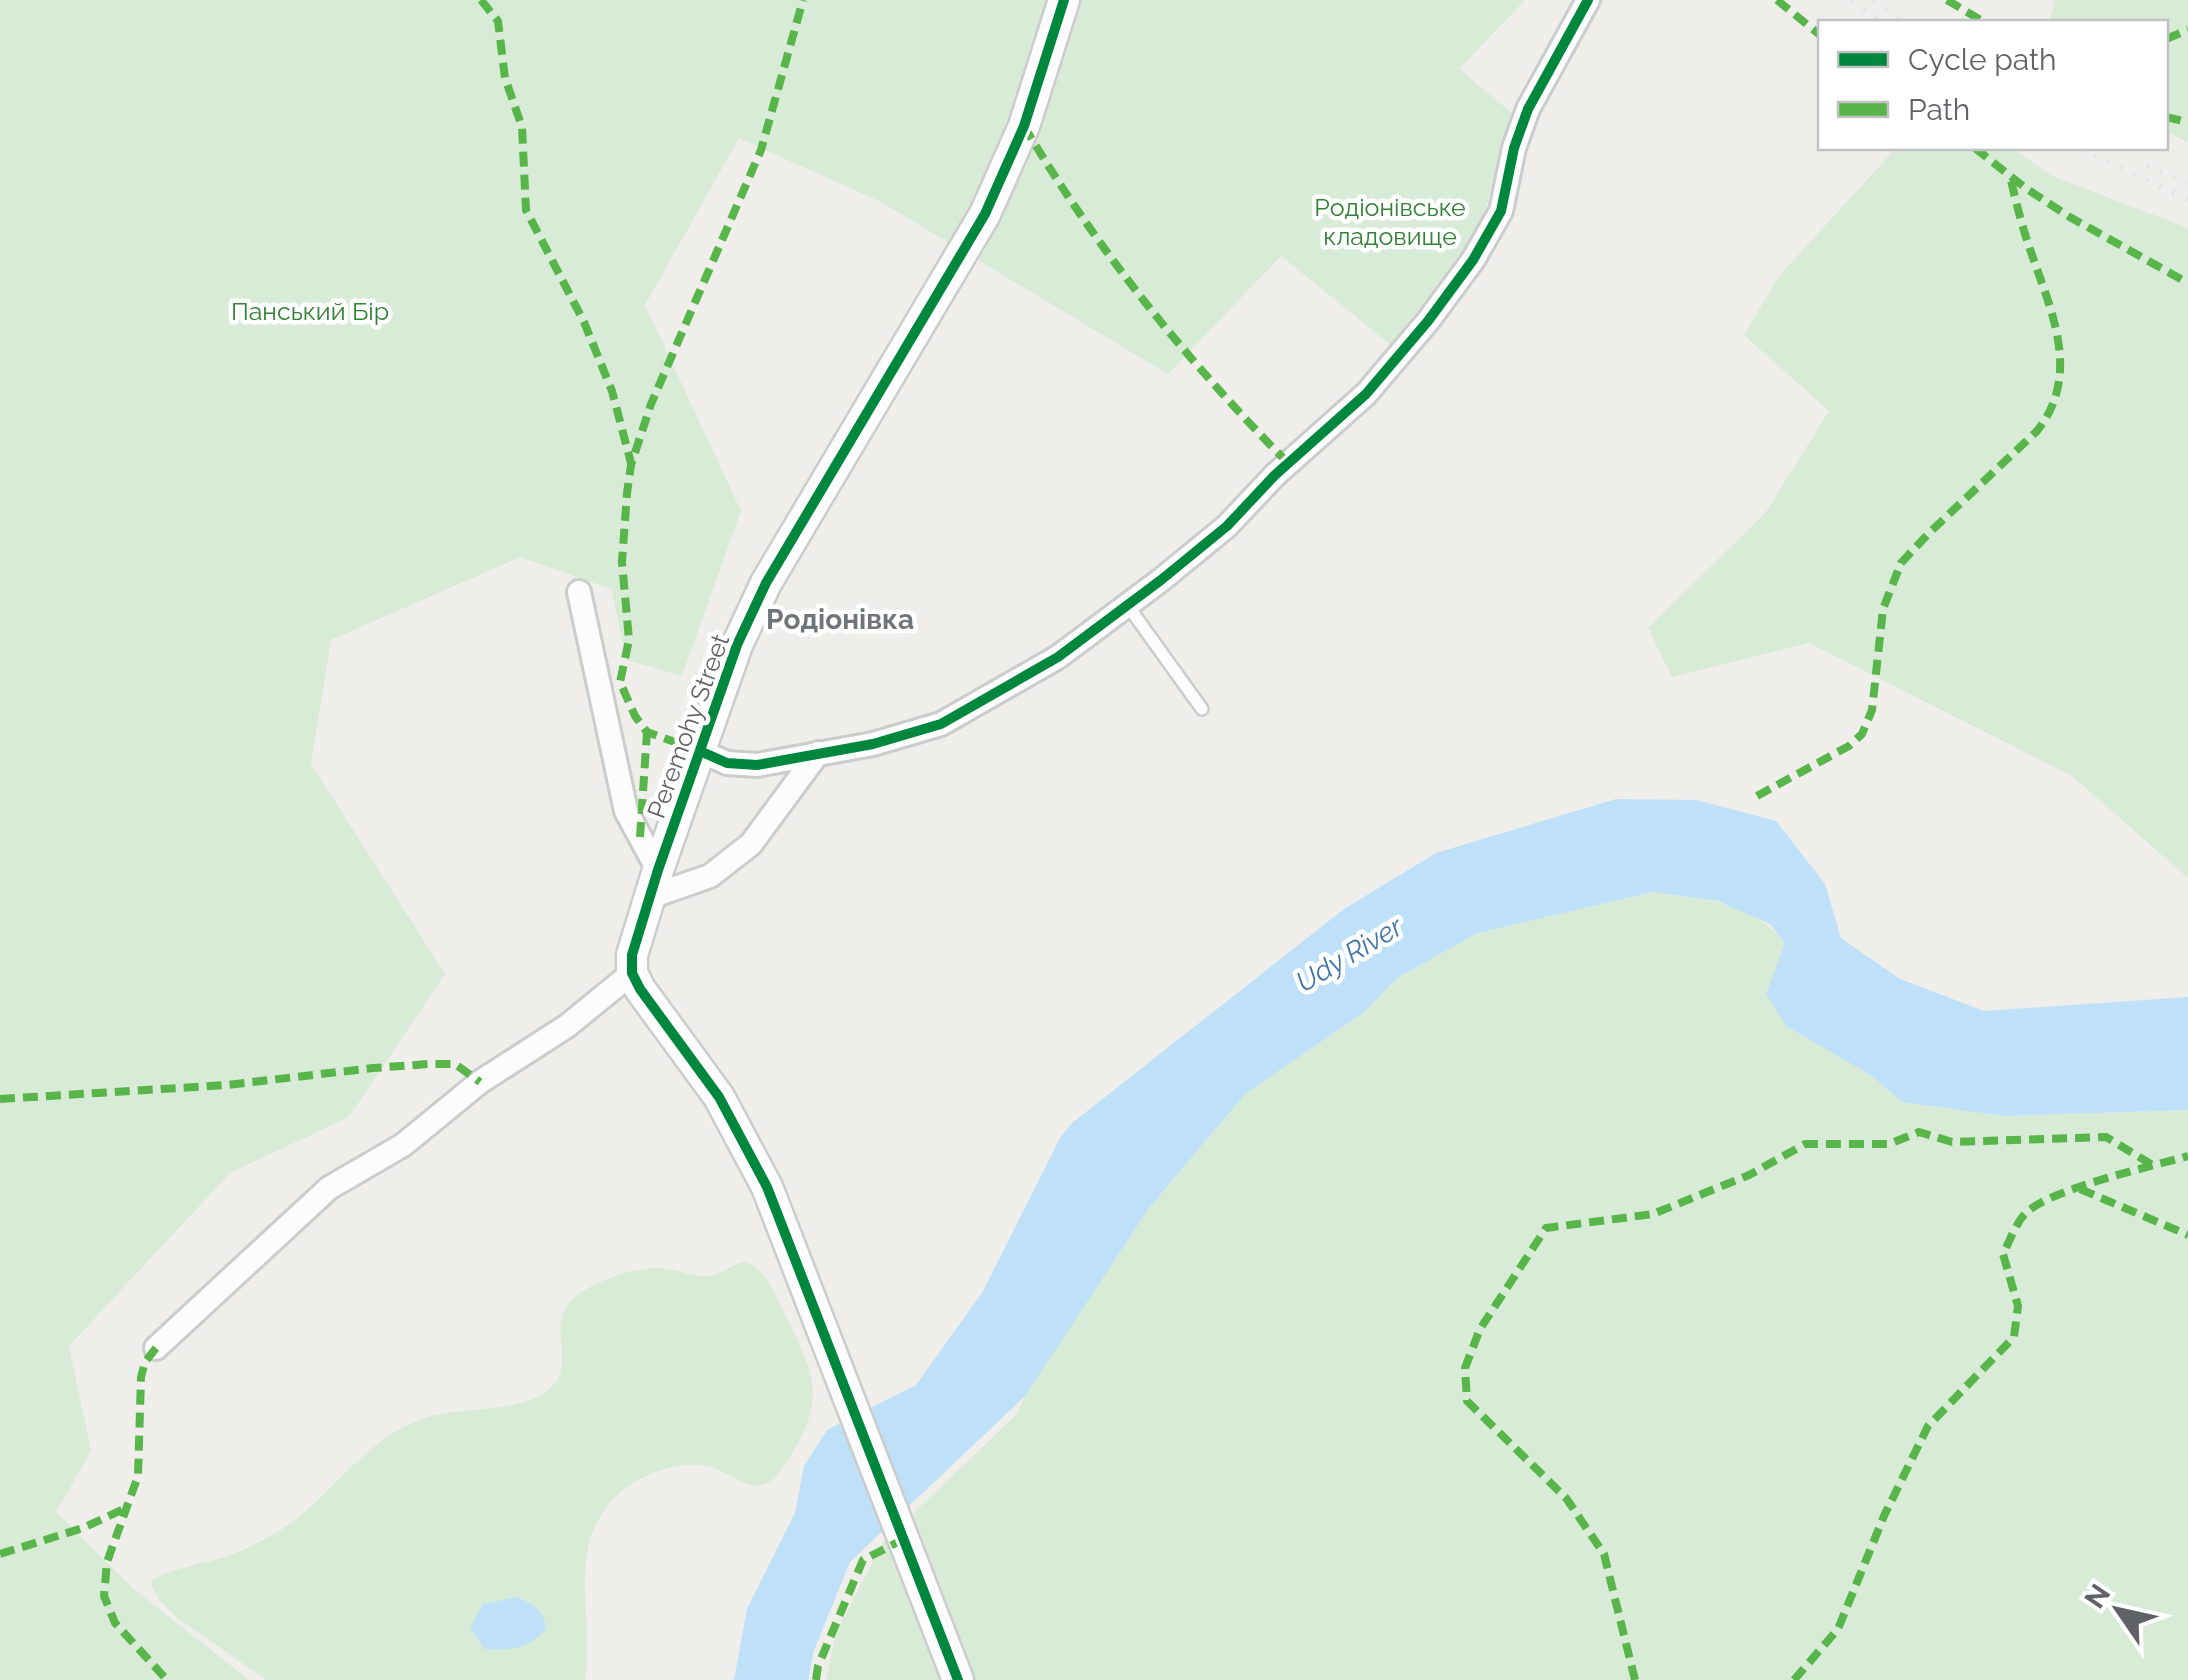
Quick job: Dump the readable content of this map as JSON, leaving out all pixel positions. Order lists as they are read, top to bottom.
{
  "streets": {
    "street": ["Peremohy Street"]
  },
  "districts": ["Родіонівка"],
  "water": ["Udy River"],
  "parks": ["Родіонівське кладовище", "Панський Бір"],
  "legend": ["Cycle path", "Path"],
  "north": "top left"
}
